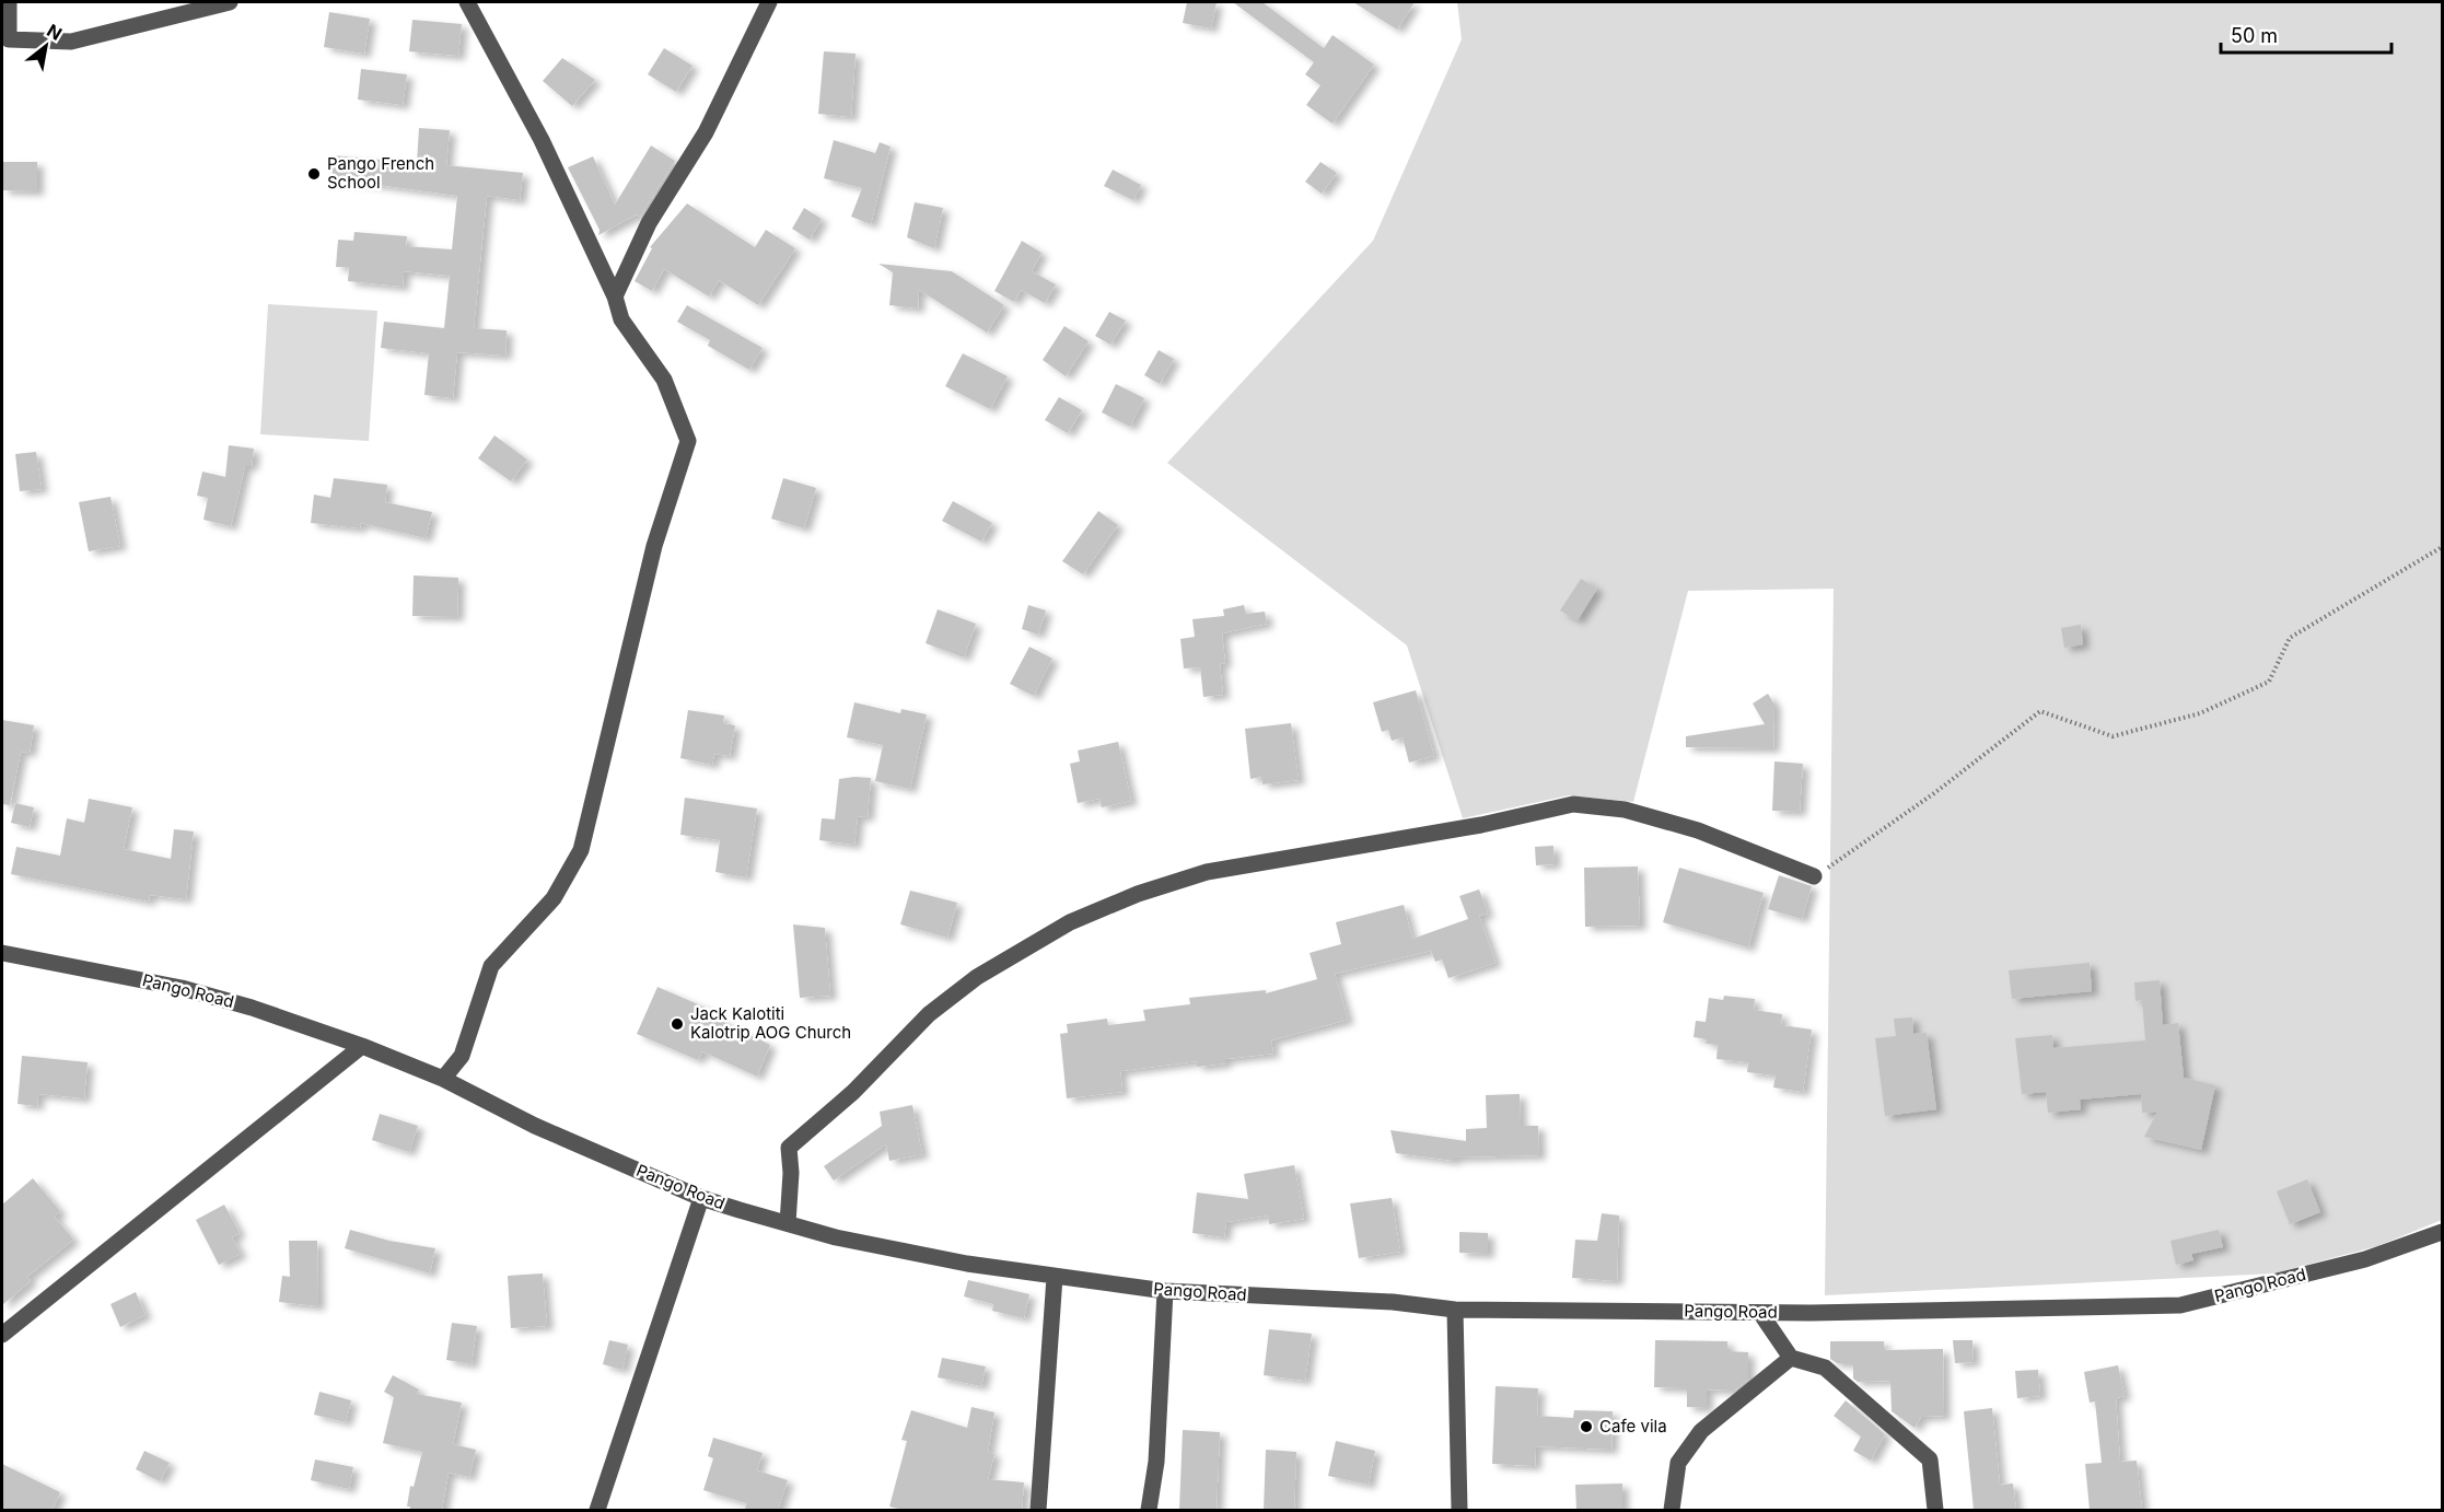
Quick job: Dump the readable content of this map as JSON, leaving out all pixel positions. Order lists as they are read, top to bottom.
{
  "streets": {
    "street": ["Pango Road"]
  },
  "places": ["Pango French School", "Jack Kalotiti Kalotrip AOG Church", "Cafe vila"],
  "scale_bar": "50 m",
  "north": "top right"
}
